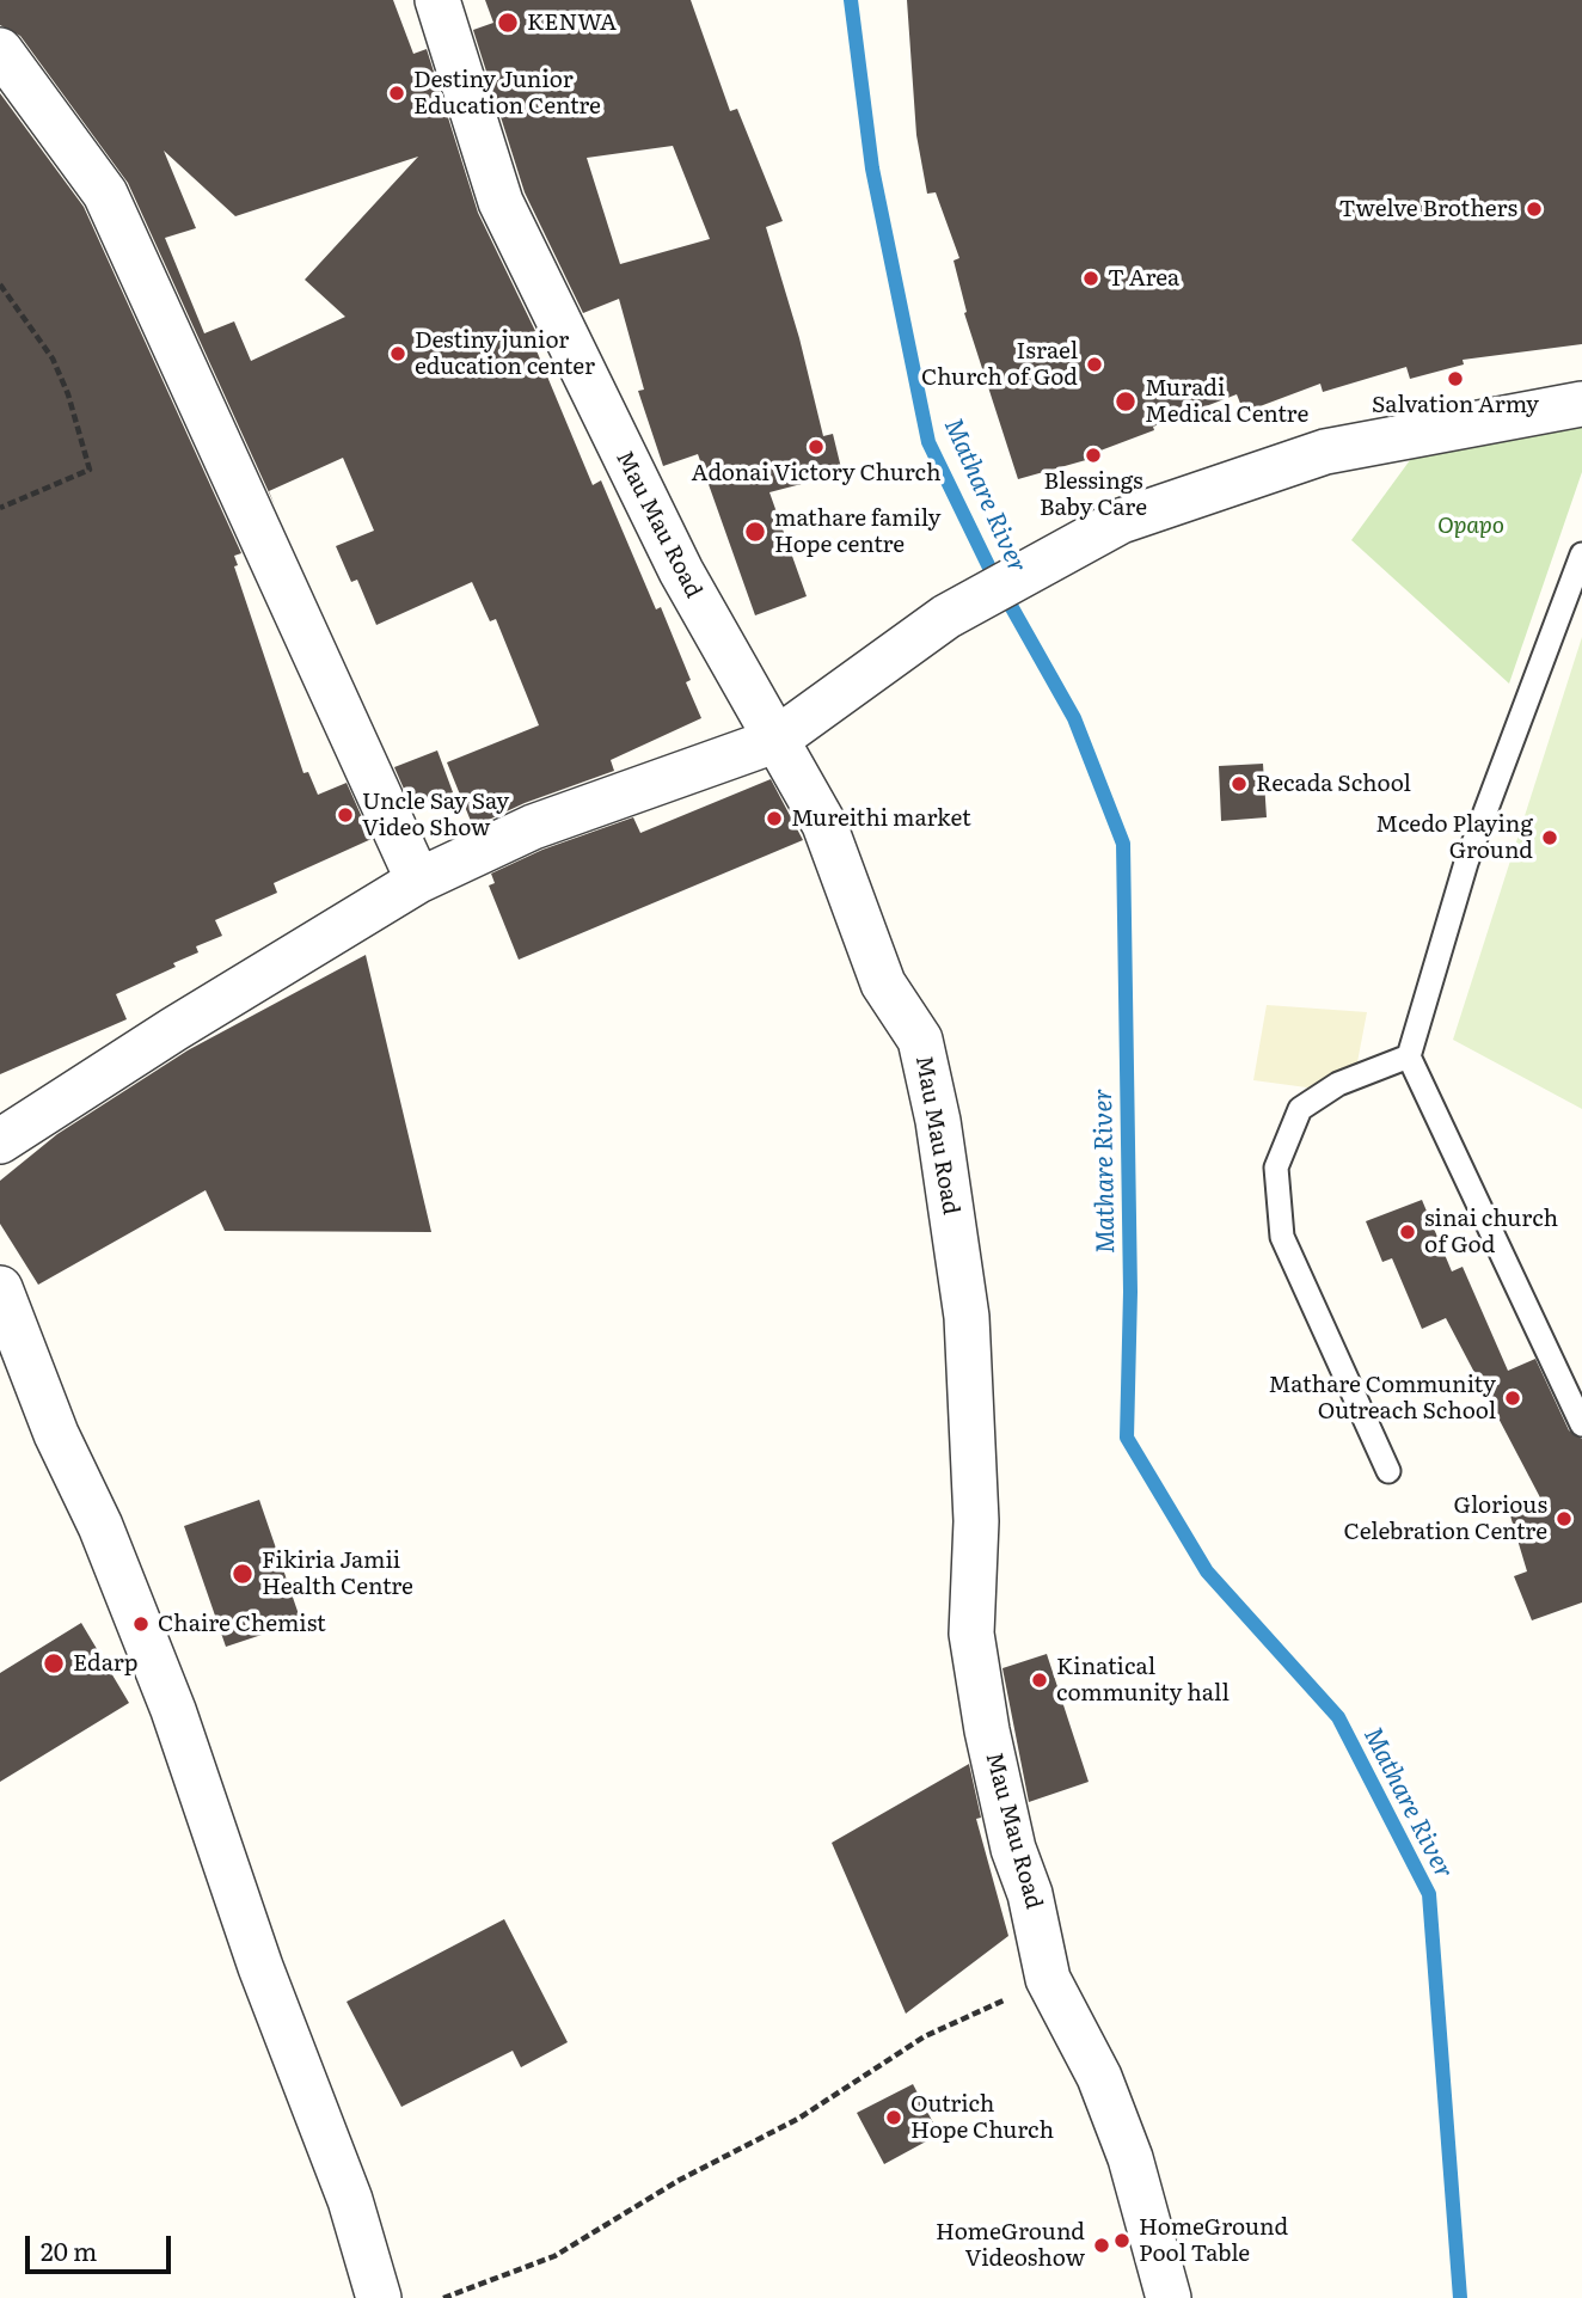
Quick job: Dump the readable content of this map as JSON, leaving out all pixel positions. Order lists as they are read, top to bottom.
{
  "streets": {
    "street": ["Mau Mau Road"]
  },
  "water": ["Mathare River"],
  "parks": ["Opapo"],
  "places": [
    "KENWA",
    "Destiny Junior Education Centre",
    "Twelve Brothers",
    "T Area",
    "Destiny junior education center",
    "Israel Church of God",
    "Salvation Army",
    "Muradi Medical Centre",
    "Adonai Victory Church",
    "Blessings Baby Care",
    "mathare family Hope centre",
    "Recada School",
    "Uncle Say Say Video Show",
    "Mureithi market",
    "Mcedo Playing Ground",
    "sinai church of God",
    "Mathare Community Outreach School",
    "Glorious Celebration Centre",
    "Fikiria Jamii Health Centre",
    "Chaire Chemist",
    "Edarp",
    "Kinatical community hall",
    "Outrich Hope Church",
    "HomeGround Pool Table",
    "HomeGround Videoshow"
  ],
  "scale_bar": "20 m"
}
